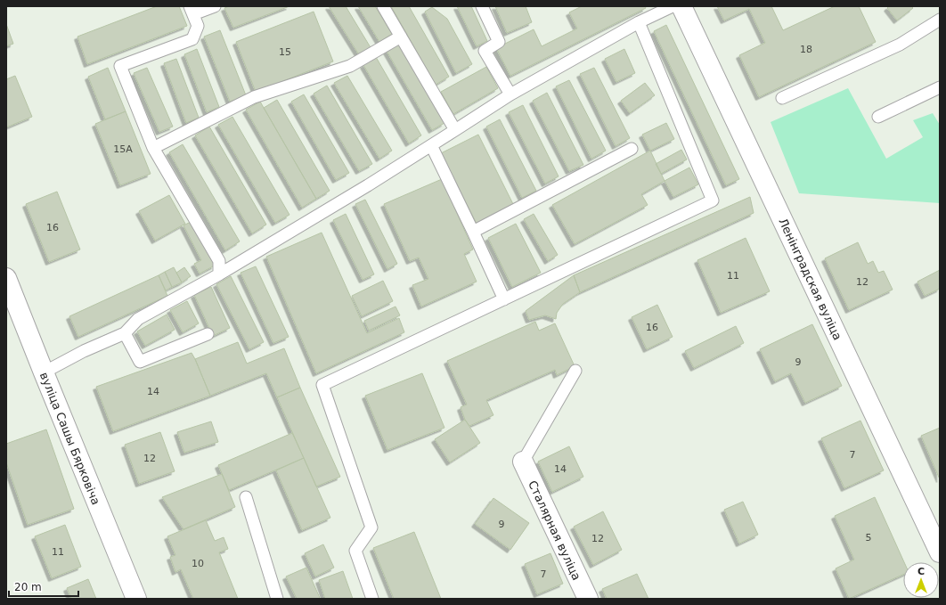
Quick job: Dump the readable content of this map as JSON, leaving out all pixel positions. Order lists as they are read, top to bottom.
{
  "streets": {
    "street": ["Ленінградская вуліца", "вуліца Сашы Бярковіча", "Сталярная вуліца"]
  },
  "house_numbers": [
    "18",
    "15",
    "15А",
    "16",
    "11",
    "12",
    "16",
    "9",
    "14",
    "7",
    "12",
    "14",
    "9",
    "5",
    "12",
    "11",
    "10",
    "7"
  ],
  "scale_bar": "20 m",
  "north": "top"
}
